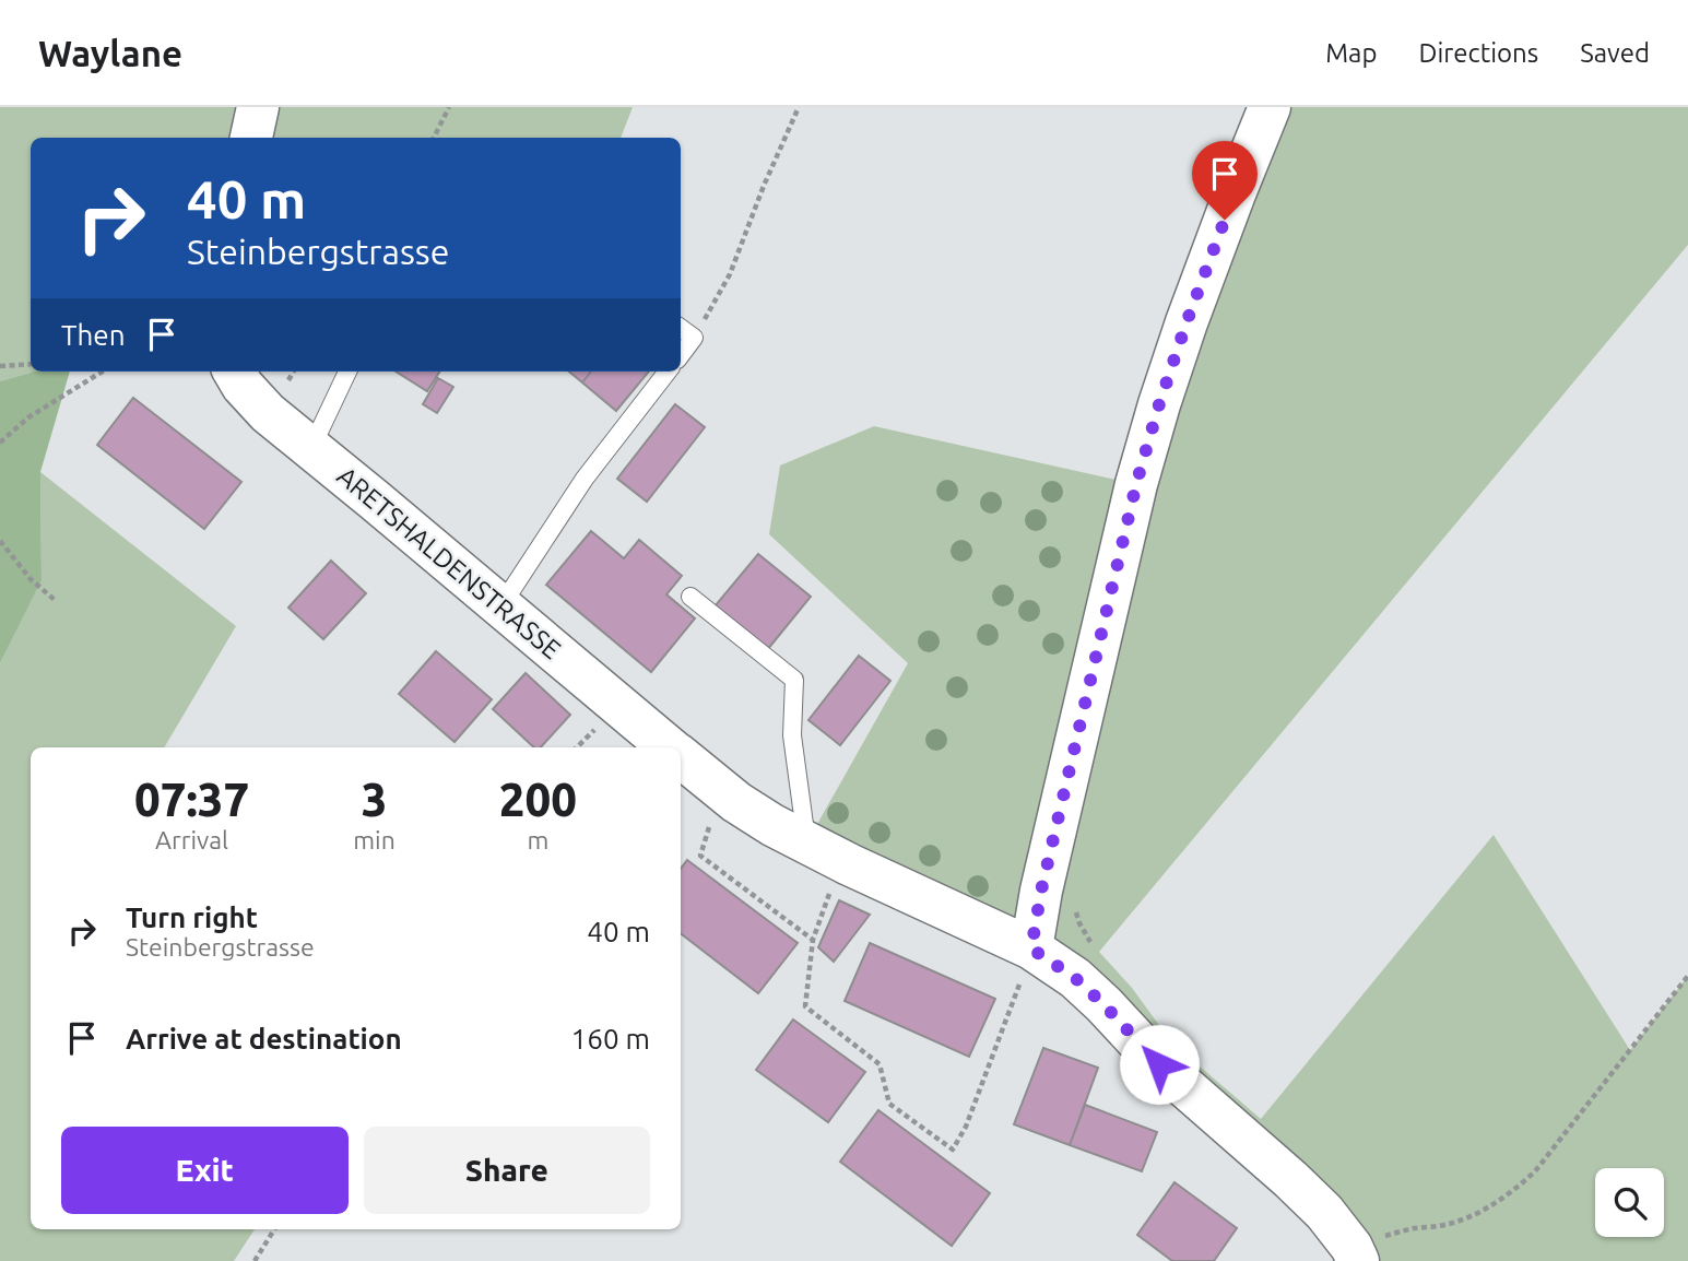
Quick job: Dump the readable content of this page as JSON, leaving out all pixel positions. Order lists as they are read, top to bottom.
{
  "streets": {
    "street": ["ARETSHALDENSTRASSE"]
  },
  "page": {
    "header": "Waylane",
    "nav": ["Map", "Directions", "Saved"],
    "turn": ["40 m", "Steinbergstrasse"],
    "then": "Then",
    "eta": [
      "07:37",
      "Arrival",
      "3",
      "min",
      "200",
      "m"
    ],
    "list": [
      {
        "name": "Turn right",
        "note": "Steinbergstrasse",
        "value": "40 m"
      },
      {
        "name": "Arrive at destination",
        "value": "160 m"
      }
    ],
    "buttons": ["Exit", "Share"]
  }
}
